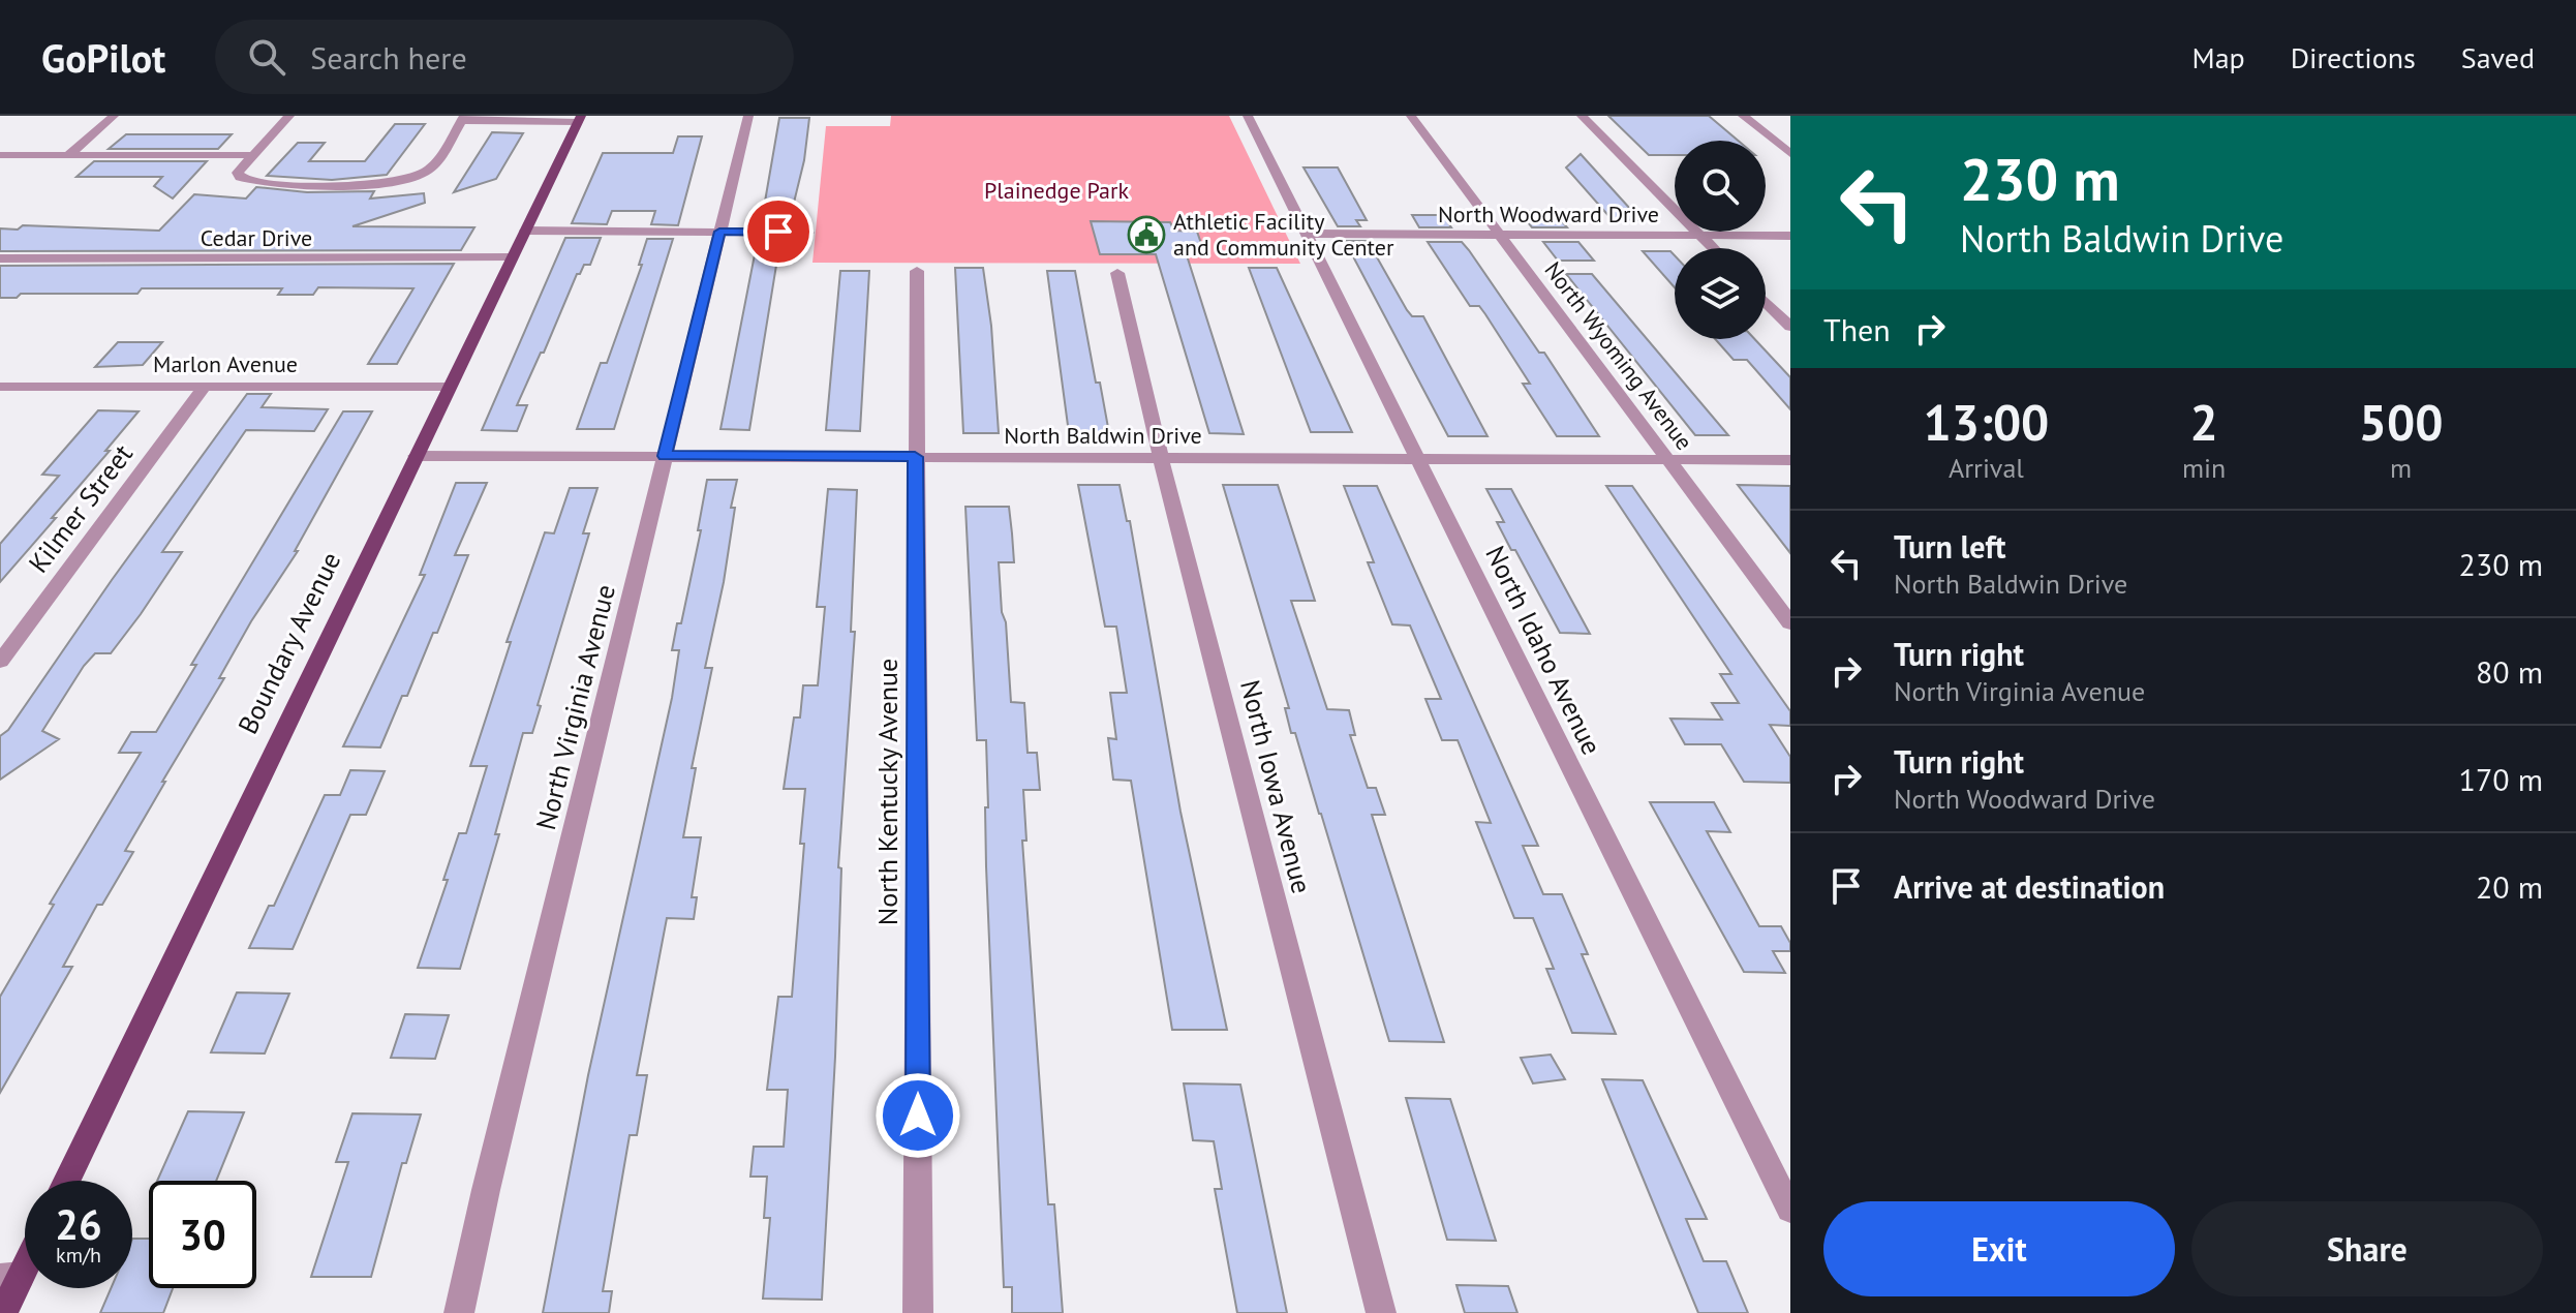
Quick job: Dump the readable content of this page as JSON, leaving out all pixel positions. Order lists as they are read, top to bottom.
{
  "streets": {
    "main road": ["Boundary Avenue"],
    "street": [
      "North Woodward Drive",
      "Cedar Drive",
      "North Wyoming Avenue",
      "Marlon Avenue",
      "North Baldwin Drive",
      "Kilmer Street",
      "North Idaho Avenue",
      "North Virginia Avenue",
      "North Iowa Avenue",
      "North Kentucky Avenue"
    ]
  },
  "crossings": [
    ["North Woodward Drive", "North Wyoming Avenue"],
    ["North Woodward Drive", "North Idaho Avenue"],
    ["Cedar Drive", "Boundary Avenue"],
    ["North Wyoming Avenue", "North Baldwin Drive"],
    ["Marlon Avenue", "Kilmer Street"],
    ["Marlon Avenue", "Boundary Avenue"],
    ["North Baldwin Drive", "Boundary Avenue"],
    ["North Baldwin Drive", "North Idaho Avenue"],
    ["North Baldwin Drive", "North Virginia Avenue"],
    ["North Baldwin Drive", "North Iowa Avenue"],
    ["North Baldwin Drive", "North Kentucky Avenue"]
  ],
  "parks": ["Plainedge Park"],
  "places": {
    "public building": ["Athletic Facility and Community Center"]
  },
  "page": {
    "header": "GoPilot",
    "search": "Search here",
    "nav": ["Map", "Directions", "Saved"],
    "turn": ["230 m", "North Baldwin Drive"],
    "then": "Then",
    "eta": [
      "13:00",
      "Arrival",
      "2",
      "min",
      "500",
      "m"
    ],
    "list": [
      {
        "name": "Turn left",
        "note": "North Baldwin Drive",
        "value": "230 m"
      },
      {
        "name": "Turn right",
        "note": "North Virginia Avenue",
        "value": "80 m"
      },
      {
        "name": "Turn right",
        "note": "North Woodward Drive",
        "value": "170 m"
      },
      {
        "name": "Arrive at destination",
        "value": "20 m"
      }
    ],
    "speed": "26 km/h",
    "limit": "30",
    "buttons": ["Exit", "Share"]
  }
}
